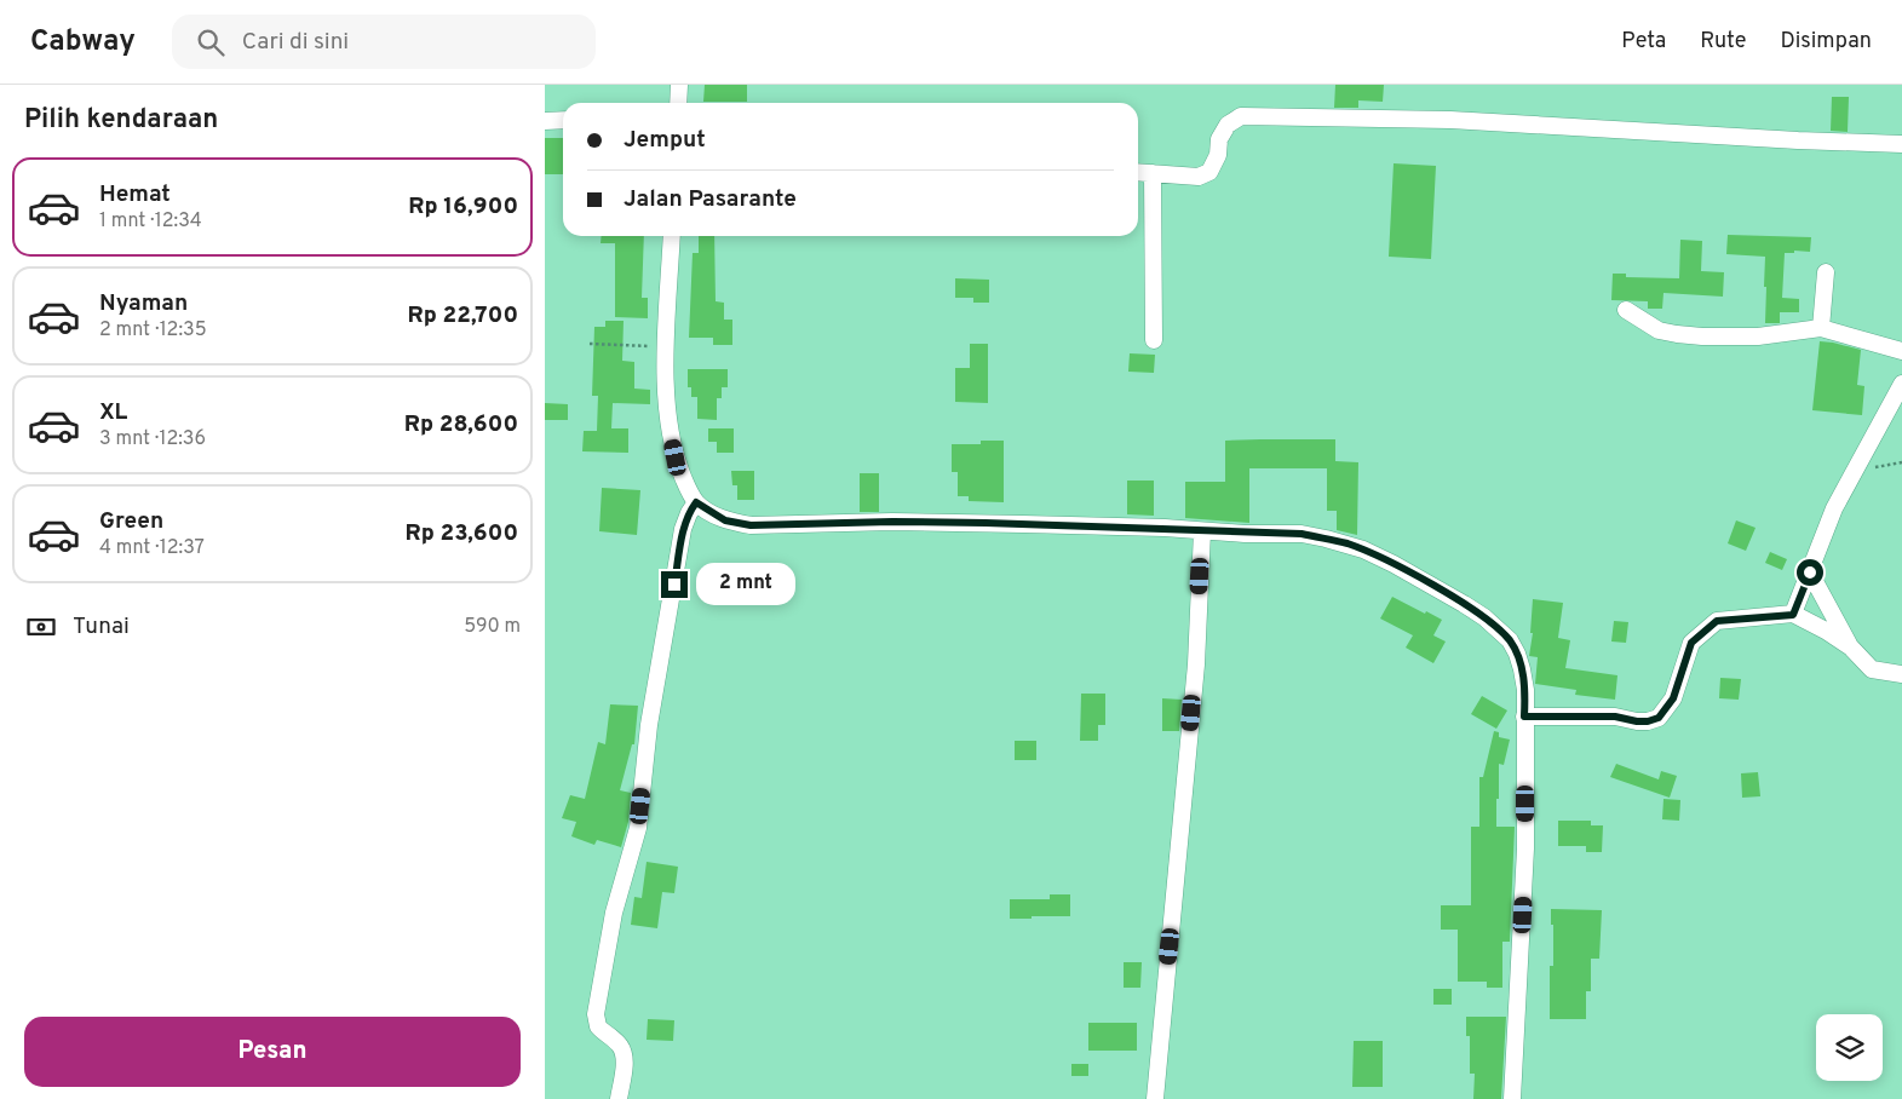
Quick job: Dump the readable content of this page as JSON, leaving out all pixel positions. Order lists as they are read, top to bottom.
{
  "page": {
    "header": "Cabway",
    "search": "Cari di sini",
    "nav": ["Peta", "Rute", "Disimpan"],
    "heading": "Pilih kendaraan",
    "banner": ["Jemput", "Jalan Pasarante"],
    "list": [
      {
        "name": "Hemat",
        "note": "1 mnt · 12:34",
        "value": "Rp 16,900"
      },
      {
        "name": "Nyaman",
        "note": "2 mnt · 12:35",
        "value": "Rp 22,700"
      },
      {
        "name": "XL",
        "note": "3 mnt · 12:36",
        "value": "Rp 28,600"
      },
      {
        "name": "Green",
        "note": "4 mnt · 12:37",
        "value": "Rp 23,600"
      }
    ],
    "bubble": "2 mnt",
    "pay": ["Tunai", "590 m"],
    "buttons": "Pesan"
  }
}
